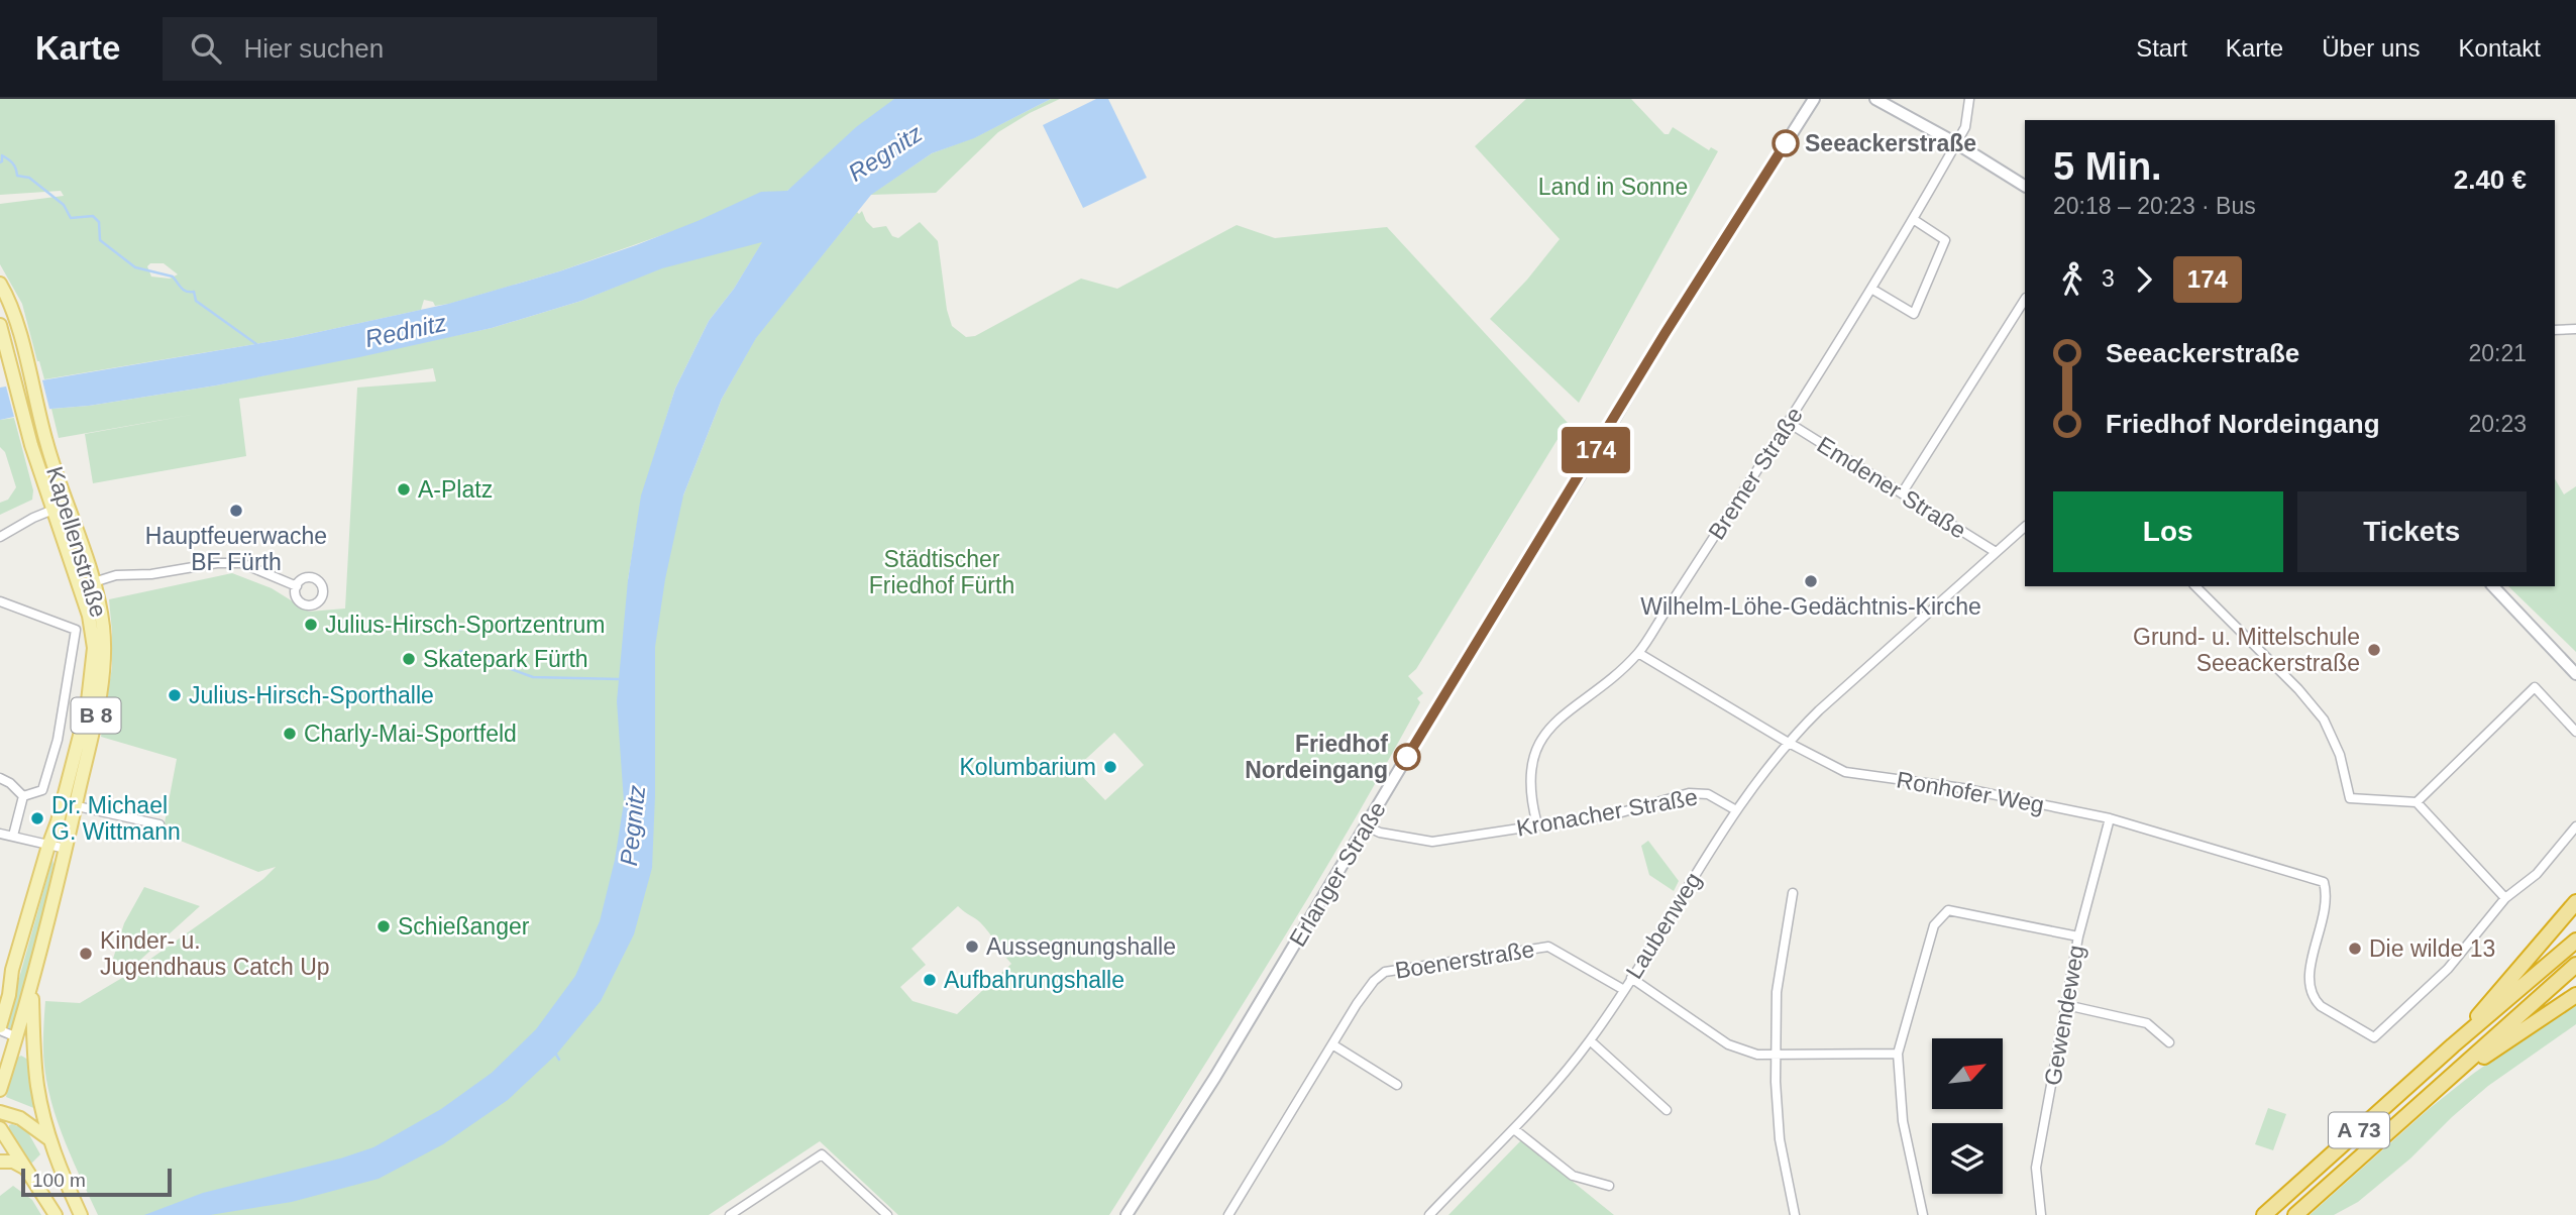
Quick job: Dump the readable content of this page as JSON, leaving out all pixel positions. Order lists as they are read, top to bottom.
{
  "streets": {
    "highway": ["A 73"],
    "main road": ["Kapellenstraße", "B 8", "Erlanger Straße"],
    "street": [
      "Bremer Straße",
      "Emdener Straße",
      "Ronhofer Weg",
      "Kronacher Straße",
      "Laubenweg",
      "Boenerstraße",
      "Gewendeweg"
    ]
  },
  "crossings": [
    ["Bremer Straße", "Emdener Straße"],
    ["Bremer Straße", "Ronhofer Weg"],
    ["Bremer Straße", "Kronacher Straße"],
    ["Ronhofer Weg", "Gewendeweg"],
    ["Kronacher Straße", "Erlanger Straße"],
    ["Kronacher Straße", "Laubenweg"],
    ["Laubenweg", "Boenerstraße"]
  ],
  "water": ["Regnitz", "Rednitz", "Pegnitz"],
  "parks": ["Land in Sonne", "Städtischer Friedhof Fürth"],
  "places": [
    "Seeackerstraße",
    "A-Platz",
    "Hauptfeuerwache BF Fürth",
    "Wilhelm-Löhe-Gedächtnis-Kirche",
    "Julius-Hirsch-Sportzentrum",
    "Grund- u. Mittelschule Seeackerstraße",
    "Skatepark Fürth",
    "Julius-Hirsch-Sporthalle",
    "Charly-Mai-Sportfeld",
    "Friedhof Nordeingang",
    "Kolumbarium",
    "Dr. Michael G. Wittmann",
    "Schießanger",
    "Aussegnungshalle",
    "Die wilde 13",
    "Kinder- u. Jugendhaus Catch Up",
    "Aufbahrungshalle"
  ],
  "lines": ["bus line 174"],
  "scale_bar": "100 m",
  "north": "top right",
  "page": {
    "header": "Karte",
    "search": "Hier suchen",
    "nav": [
      "Start",
      "Karte",
      "Über uns",
      "Kontakt"
    ],
    "on_map": "174",
    "heading": ["5 Min.", "20:18 – 20:23 · Bus", "2.40 €"],
    "legs": ["3", "174"],
    "list": [
      {
        "name": "Seeackerstraße",
        "value": "20:21"
      },
      {
        "name": "Friedhof Nordeingang",
        "value": "20:23"
      }
    ],
    "buttons": ["Los", "Tickets"],
    "scale": "100 m"
  }
}
